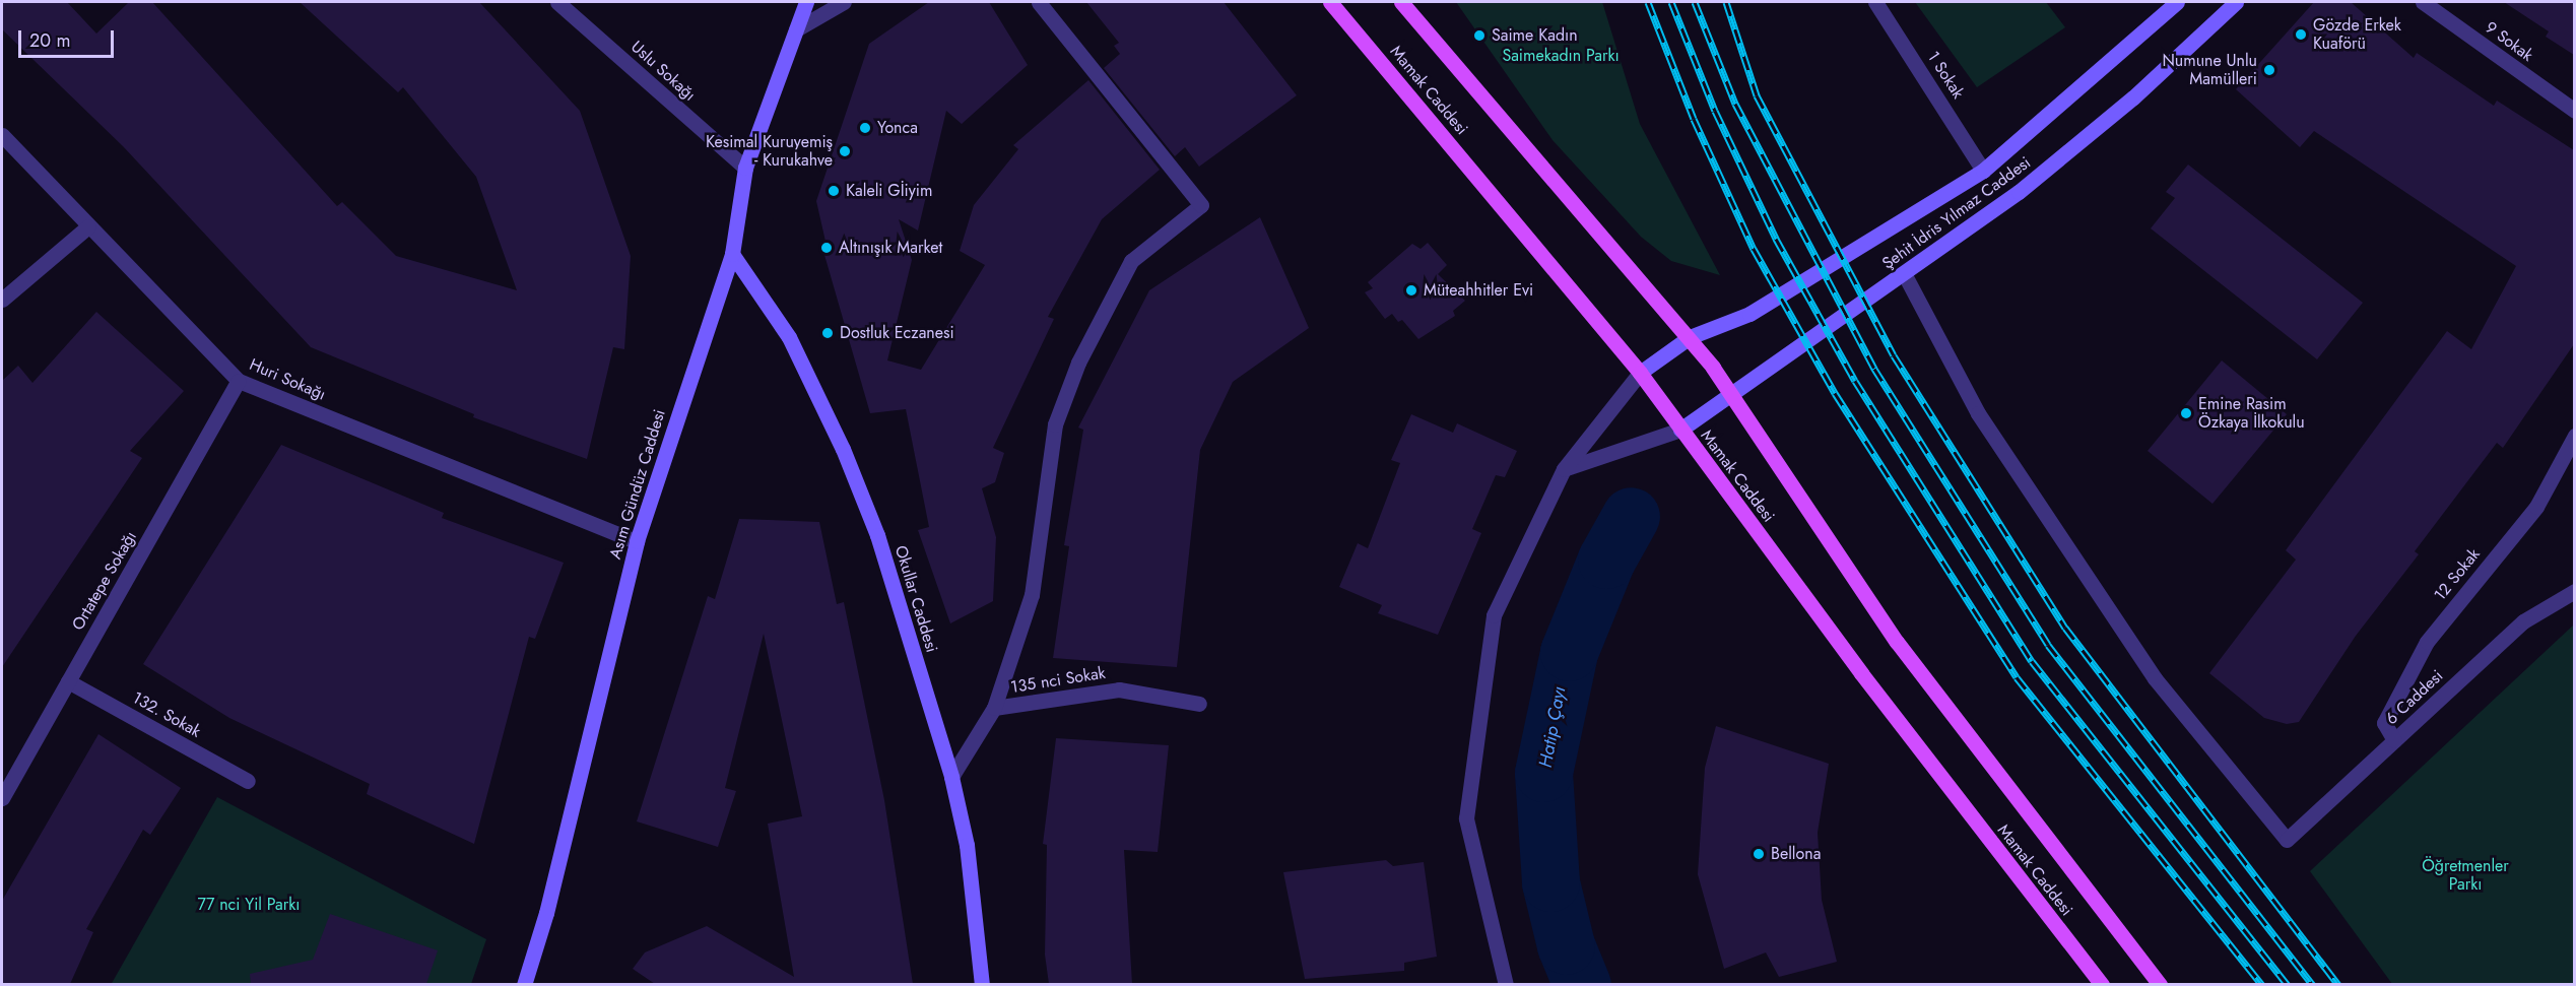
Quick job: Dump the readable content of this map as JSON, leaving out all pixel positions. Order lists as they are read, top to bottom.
{
  "streets": {
    "main road": ["Mamak Caddesi"],
    "street": [
      "9 Sokak",
      "Uslu Sokağı",
      "1 Sokak",
      "Şehit İdris Yılmaz Caddesi",
      "Huri Sokağı",
      "Asım Gündüz Caddesi",
      "12 Sokak",
      "Ortatepe Sokağı",
      "Okullar Caddesi",
      "135 nci Sokak",
      "6 Caddesi",
      "132. Sokak"
    ]
  },
  "crossings": [
    ["Uslu Sokağı", "Asım Gündüz Caddesi"],
    ["1 Sokak", "Şehit İdris Yılmaz Caddesi"],
    ["Mamak Caddesi", "Şehit İdris Yılmaz Caddesi"],
    ["Şehit İdris Yılmaz Caddesi", "6 Caddesi"],
    ["Huri Sokağı", "Asım Gündüz Caddesi"],
    ["Huri Sokağı", "Ortatepe Sokağı"],
    ["Asım Gündüz Caddesi", "Okullar Caddesi"],
    ["12 Sokak", "6 Caddesi"],
    ["Ortatepe Sokağı", "132. Sokak"]
  ],
  "water": ["Hatip Çayı"],
  "parks": ["Saimekadın Parkı", "Öğretmenler Parkı", "77 nci Yil Parkı"],
  "places": [
    "Gözde Erkek Kuaförü",
    "Saime Kadın",
    "Numune Unlu Mamülleri",
    "Yonca",
    "Kesimal Kuruyemiş - Kurukahve",
    "Kaleli Gİiyim",
    "Altınışık Market",
    "Müteahhitler Evi",
    "Dostluk Eczanesi",
    "Emine Rasim Özkaya İlkokulu",
    "Bellona"
  ],
  "scale_bar": "20 m"
}
